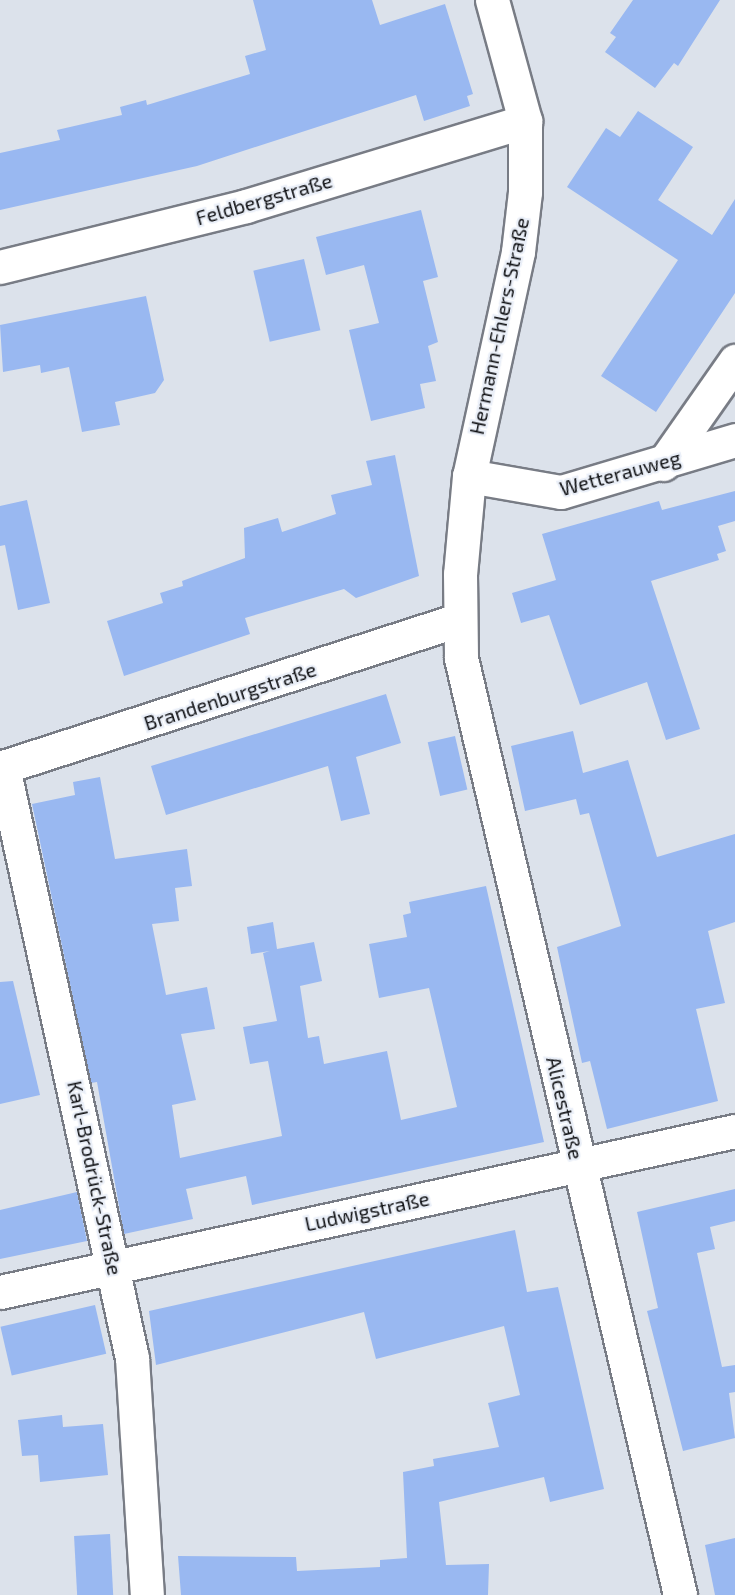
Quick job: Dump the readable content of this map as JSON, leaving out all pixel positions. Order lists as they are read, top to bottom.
{
  "streets": {
    "street": [
      "Feldbergstraße",
      "Hermann-Ehlers-Straße",
      "Wetterauweg",
      "Brandenburgstraße",
      "Alicestraße",
      "Karl-Brodrück-Straße",
      "Ludwigstraße"
    ]
  },
  "crossings": [
    ["Feldbergstraße", "Hermann-Ehlers-Straße"],
    ["Hermann-Ehlers-Straße", "Wetterauweg"],
    ["Hermann-Ehlers-Straße", "Brandenburgstraße"],
    ["Hermann-Ehlers-Straße", "Alicestraße"],
    ["Brandenburgstraße", "Alicestraße"],
    ["Brandenburgstraße", "Karl-Brodrück-Straße"],
    ["Alicestraße", "Ludwigstraße"],
    ["Karl-Brodrück-Straße", "Ludwigstraße"]
  ]
}
